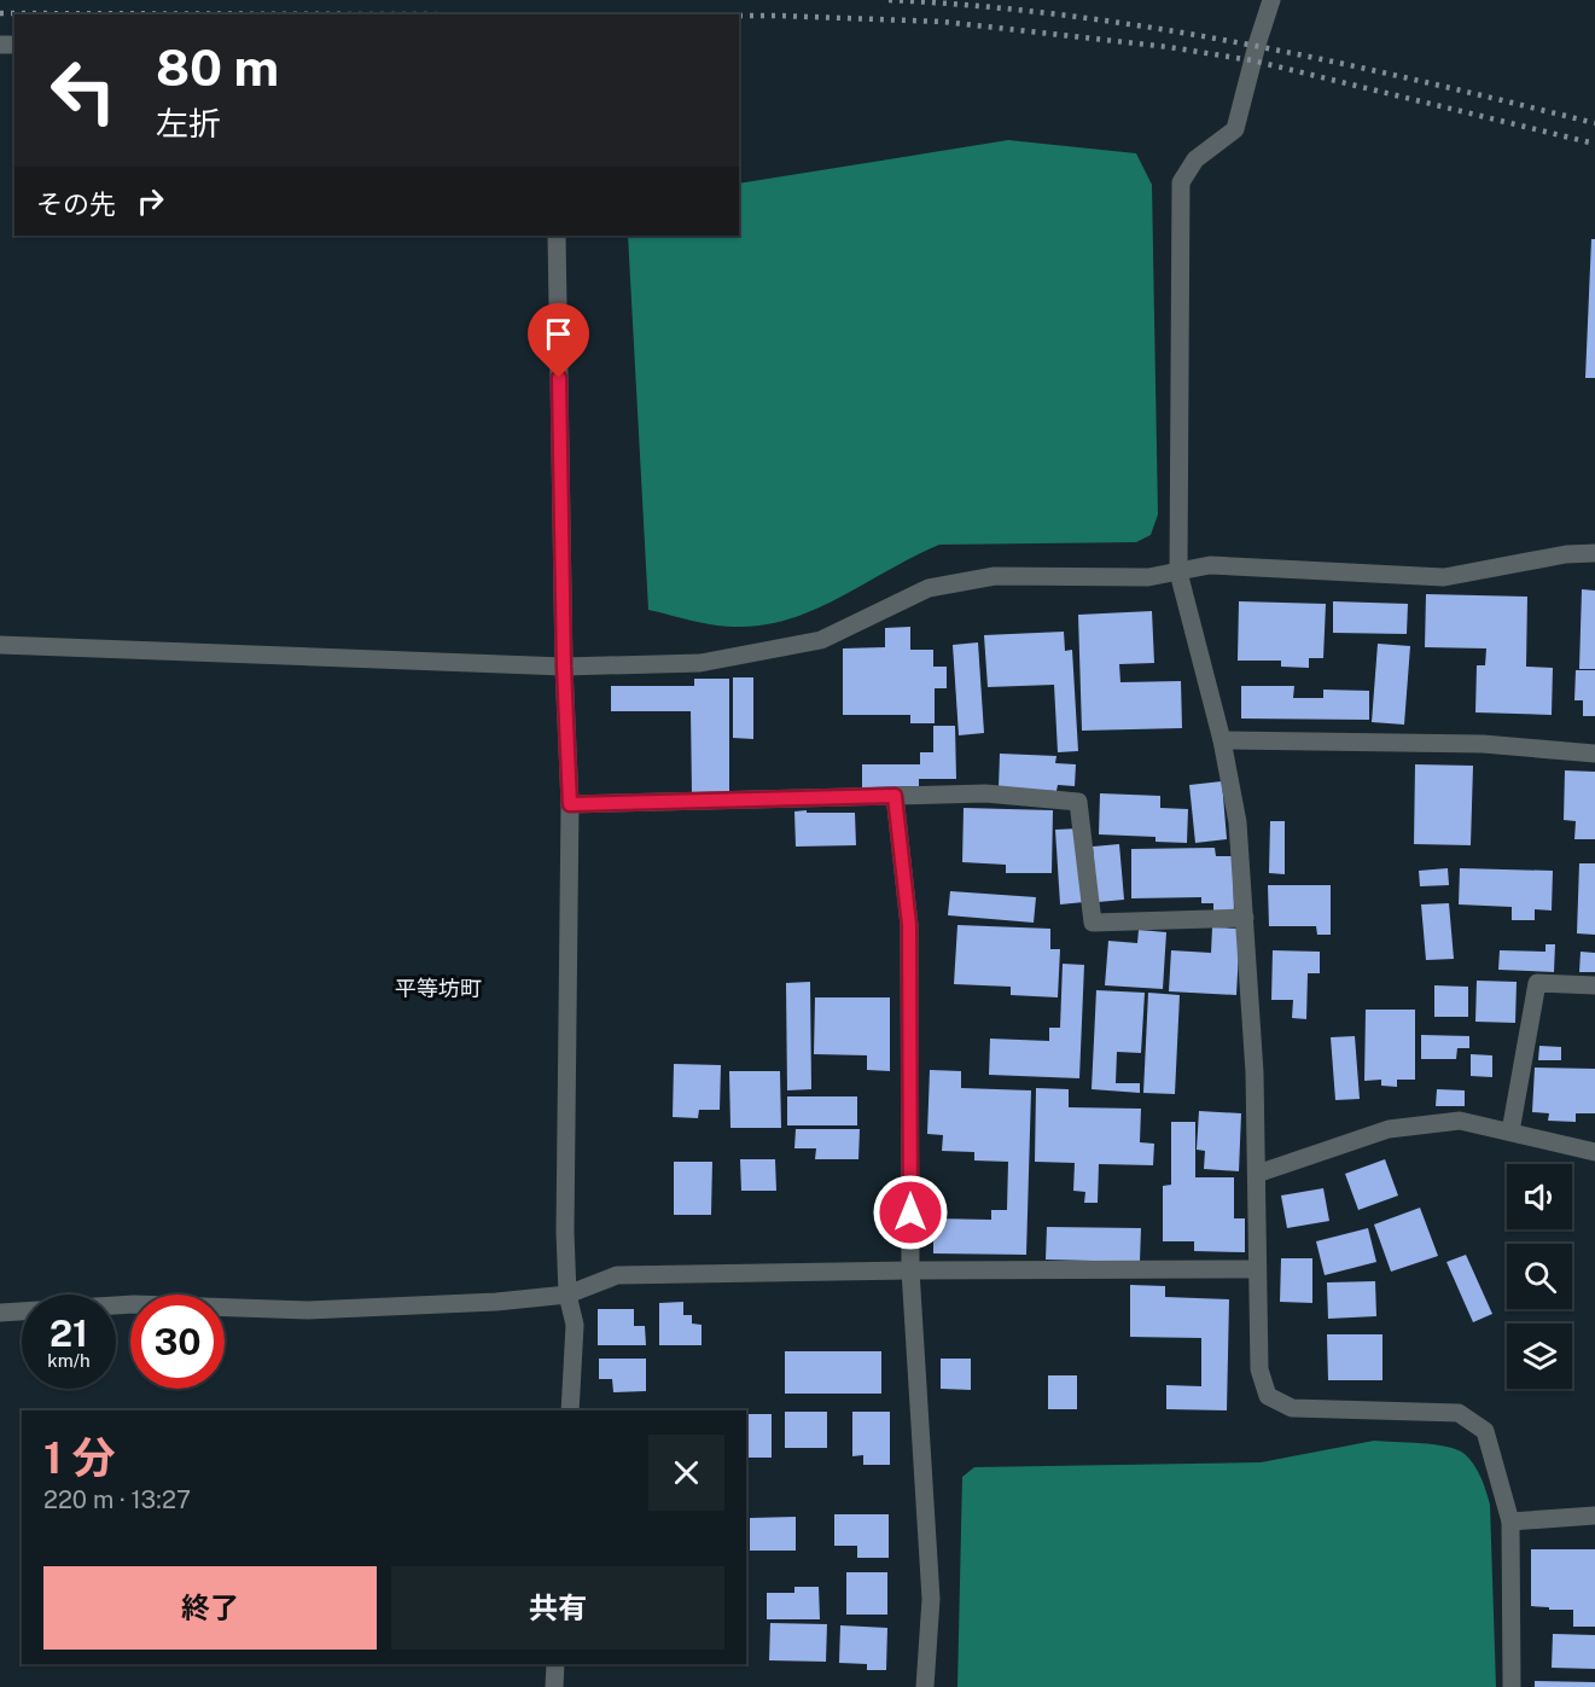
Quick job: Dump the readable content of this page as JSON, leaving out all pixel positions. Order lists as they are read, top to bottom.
{
  "districts": ["平等坊町"],
  "page": {
    "turn": ["80 m", "左折"],
    "then": "その先",
    "speed": "21 km/h",
    "limit": "30",
    "heading": ["1 分", "220 m · 13:27"],
    "buttons": ["終了", "共有"]
  }
}
